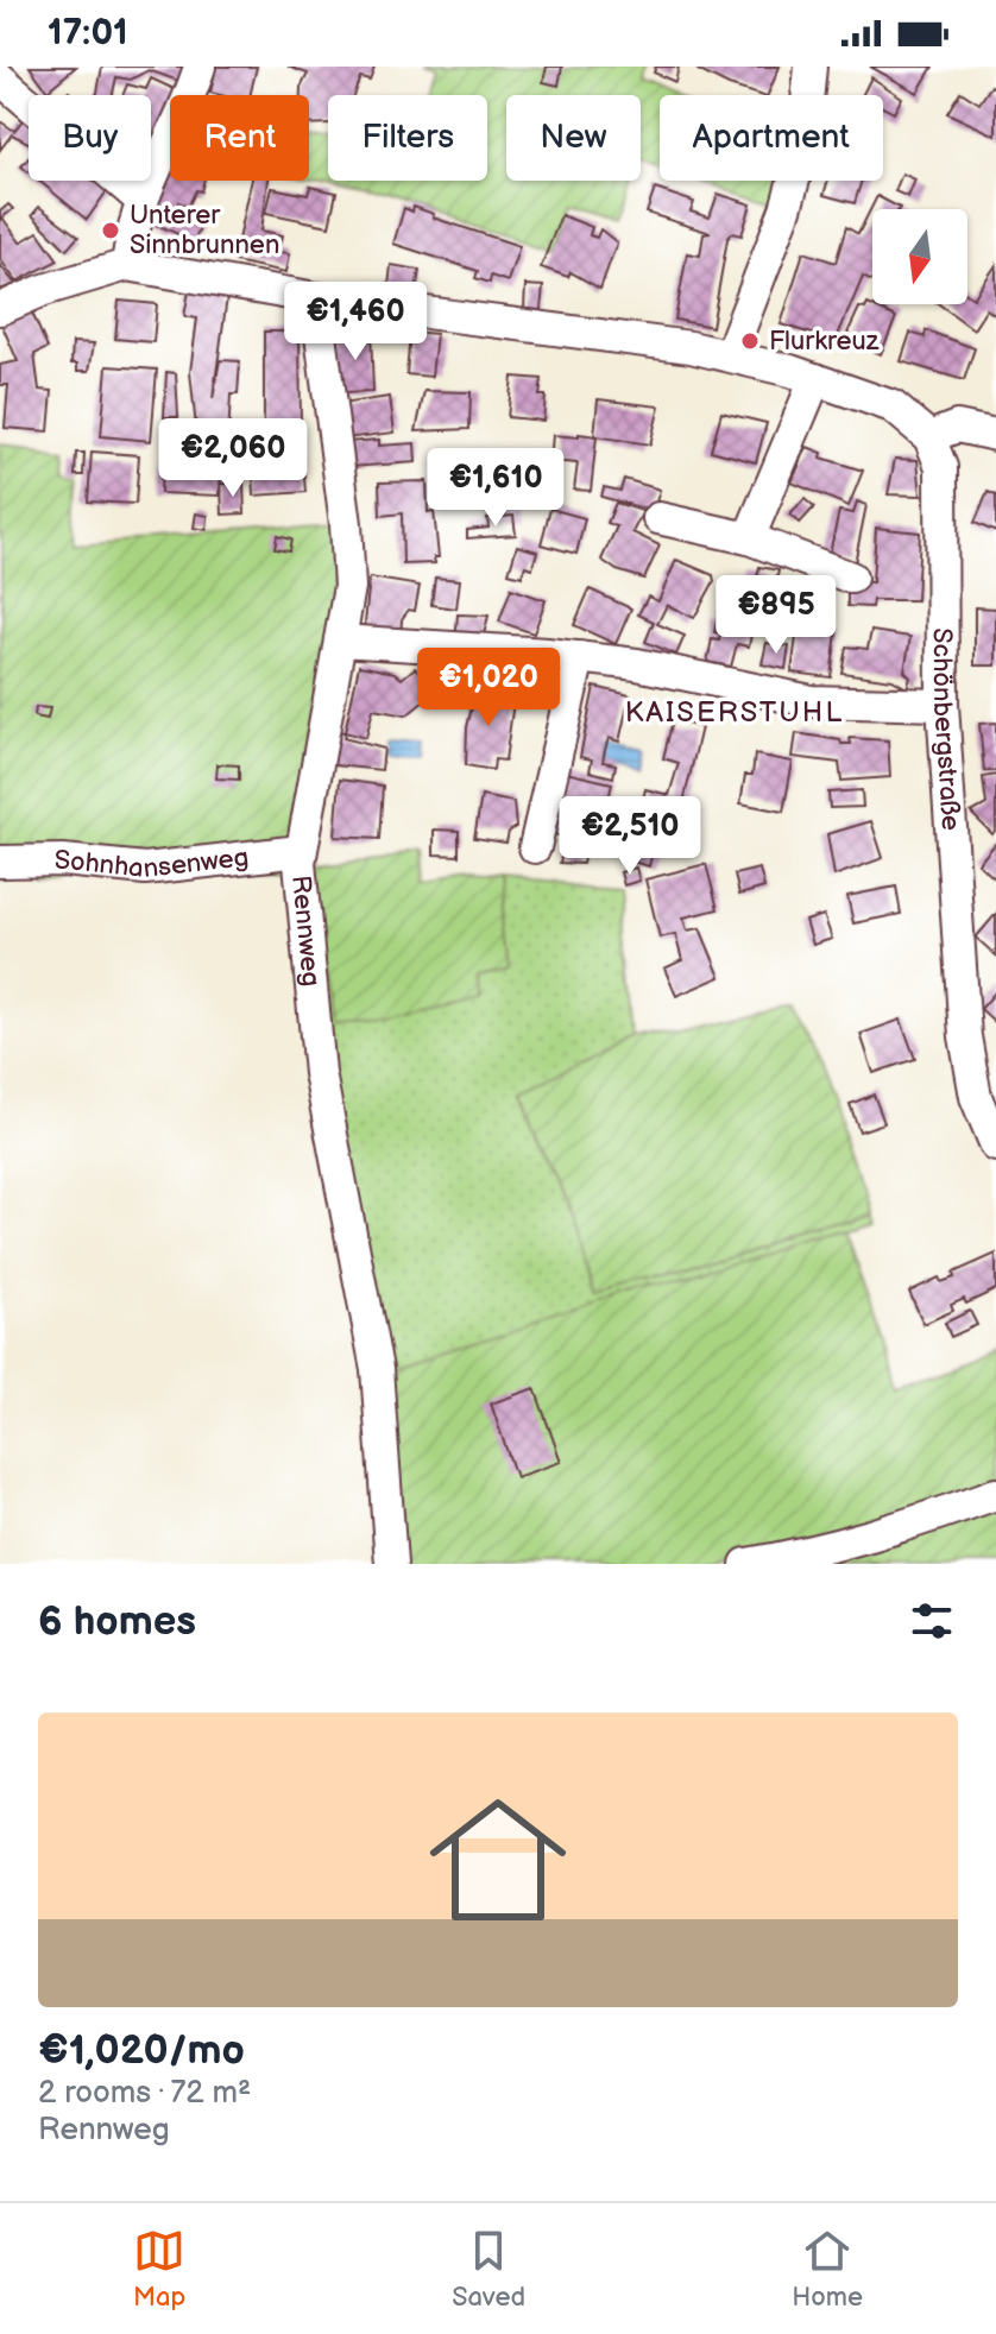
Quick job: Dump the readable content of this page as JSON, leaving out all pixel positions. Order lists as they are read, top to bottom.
{
  "streets": {
    "street": ["Schönbergstraße", "Sohnhansenweg", "Rennweg"]
  },
  "crossings": [
    ["Sohnhansenweg", "Rennweg"]
  ],
  "districts": ["KAISERSTUHL"],
  "places": ["Unterer Sinnbrunnen", "Flurkreuz"],
  "north": "bottom",
  "page": {
    "status": "17:01",
    "chip": [
      "Buy",
      "Rent",
      "Filters",
      "New",
      "Apartment"
    ],
    "price": [
      "€1,460",
      "€2,060",
      "€1,610",
      "€895",
      "€1,020",
      "€2,510"
    ],
    "heading": "6 homes",
    "list": [
      {
        "name": "€1,020/mo",
        "note": "2 rooms · 72 m² · Rennweg"
      }
    ],
    "tabs": ["Map", "Saved", "Home"]
  }
}
